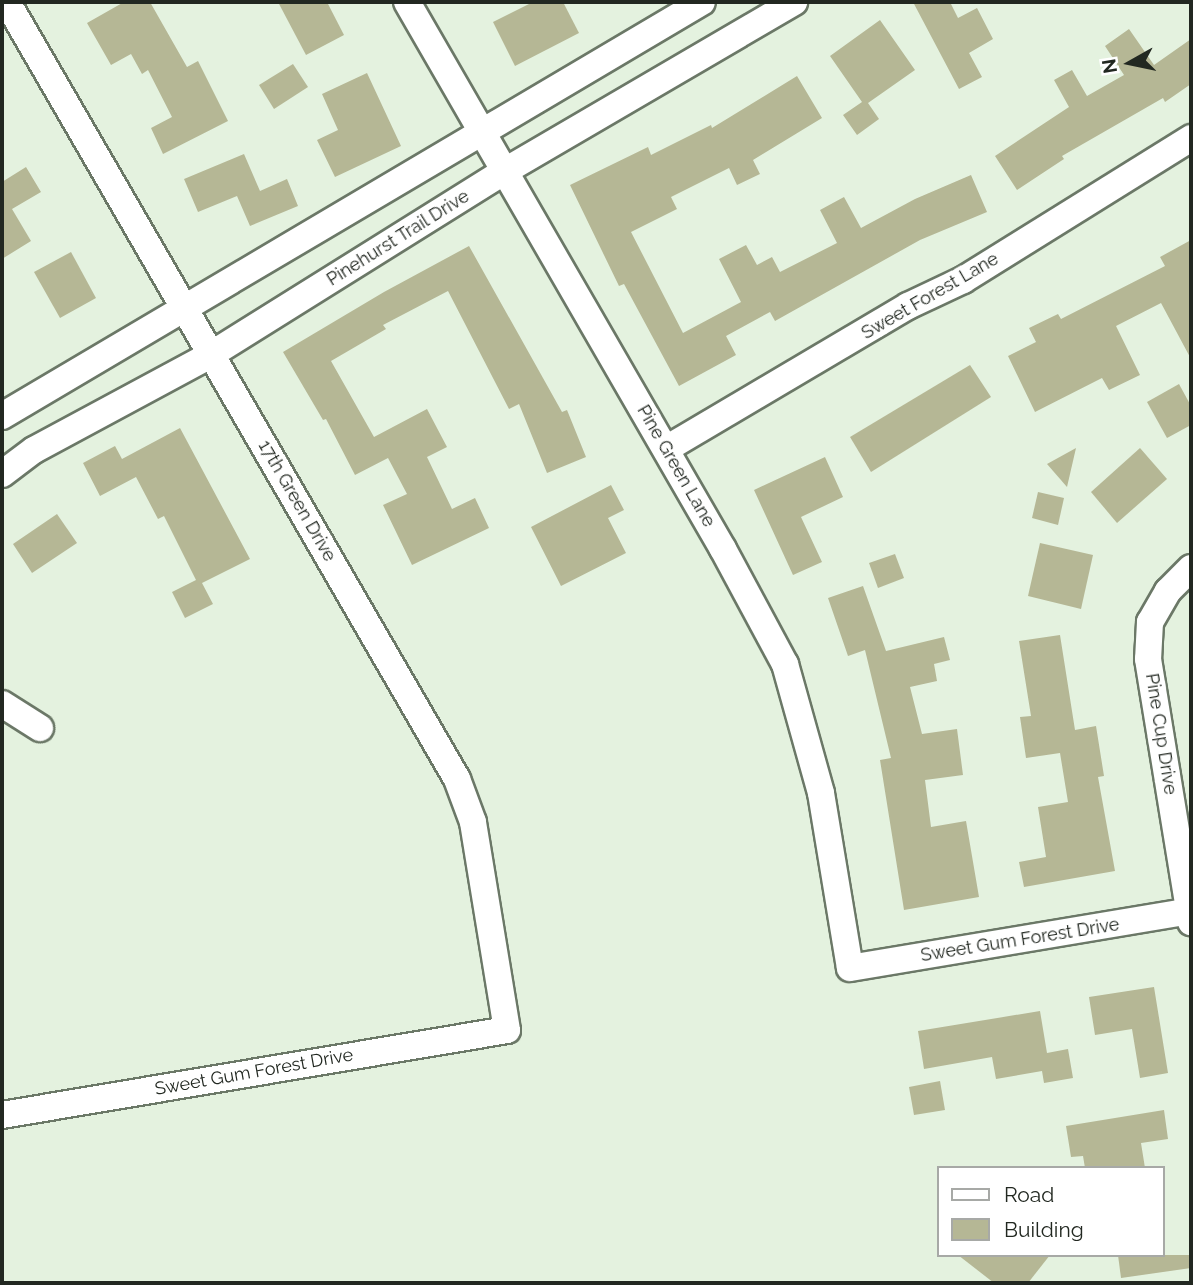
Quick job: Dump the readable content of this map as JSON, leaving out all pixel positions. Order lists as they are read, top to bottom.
{
  "streets": {
    "street": [
      "Pinehurst Trail Drive",
      "Sweet Forest Lane",
      "Pine Green Lane",
      "17th Green Drive",
      "Pine Cup Drive",
      "Sweet Gum Forest Drive"
    ]
  },
  "crossings": [
    ["Pinehurst Trail Drive", "Pine Green Lane"],
    ["Pinehurst Trail Drive", "17th Green Drive"],
    ["Sweet Forest Lane", "Pine Green Lane"],
    ["Pine Green Lane", "Sweet Gum Forest Drive"],
    ["17th Green Drive", "Sweet Gum Forest Drive"],
    ["Pine Cup Drive", "Sweet Gum Forest Drive"]
  ],
  "legend": ["Road", "Building"],
  "north": "left"
}
